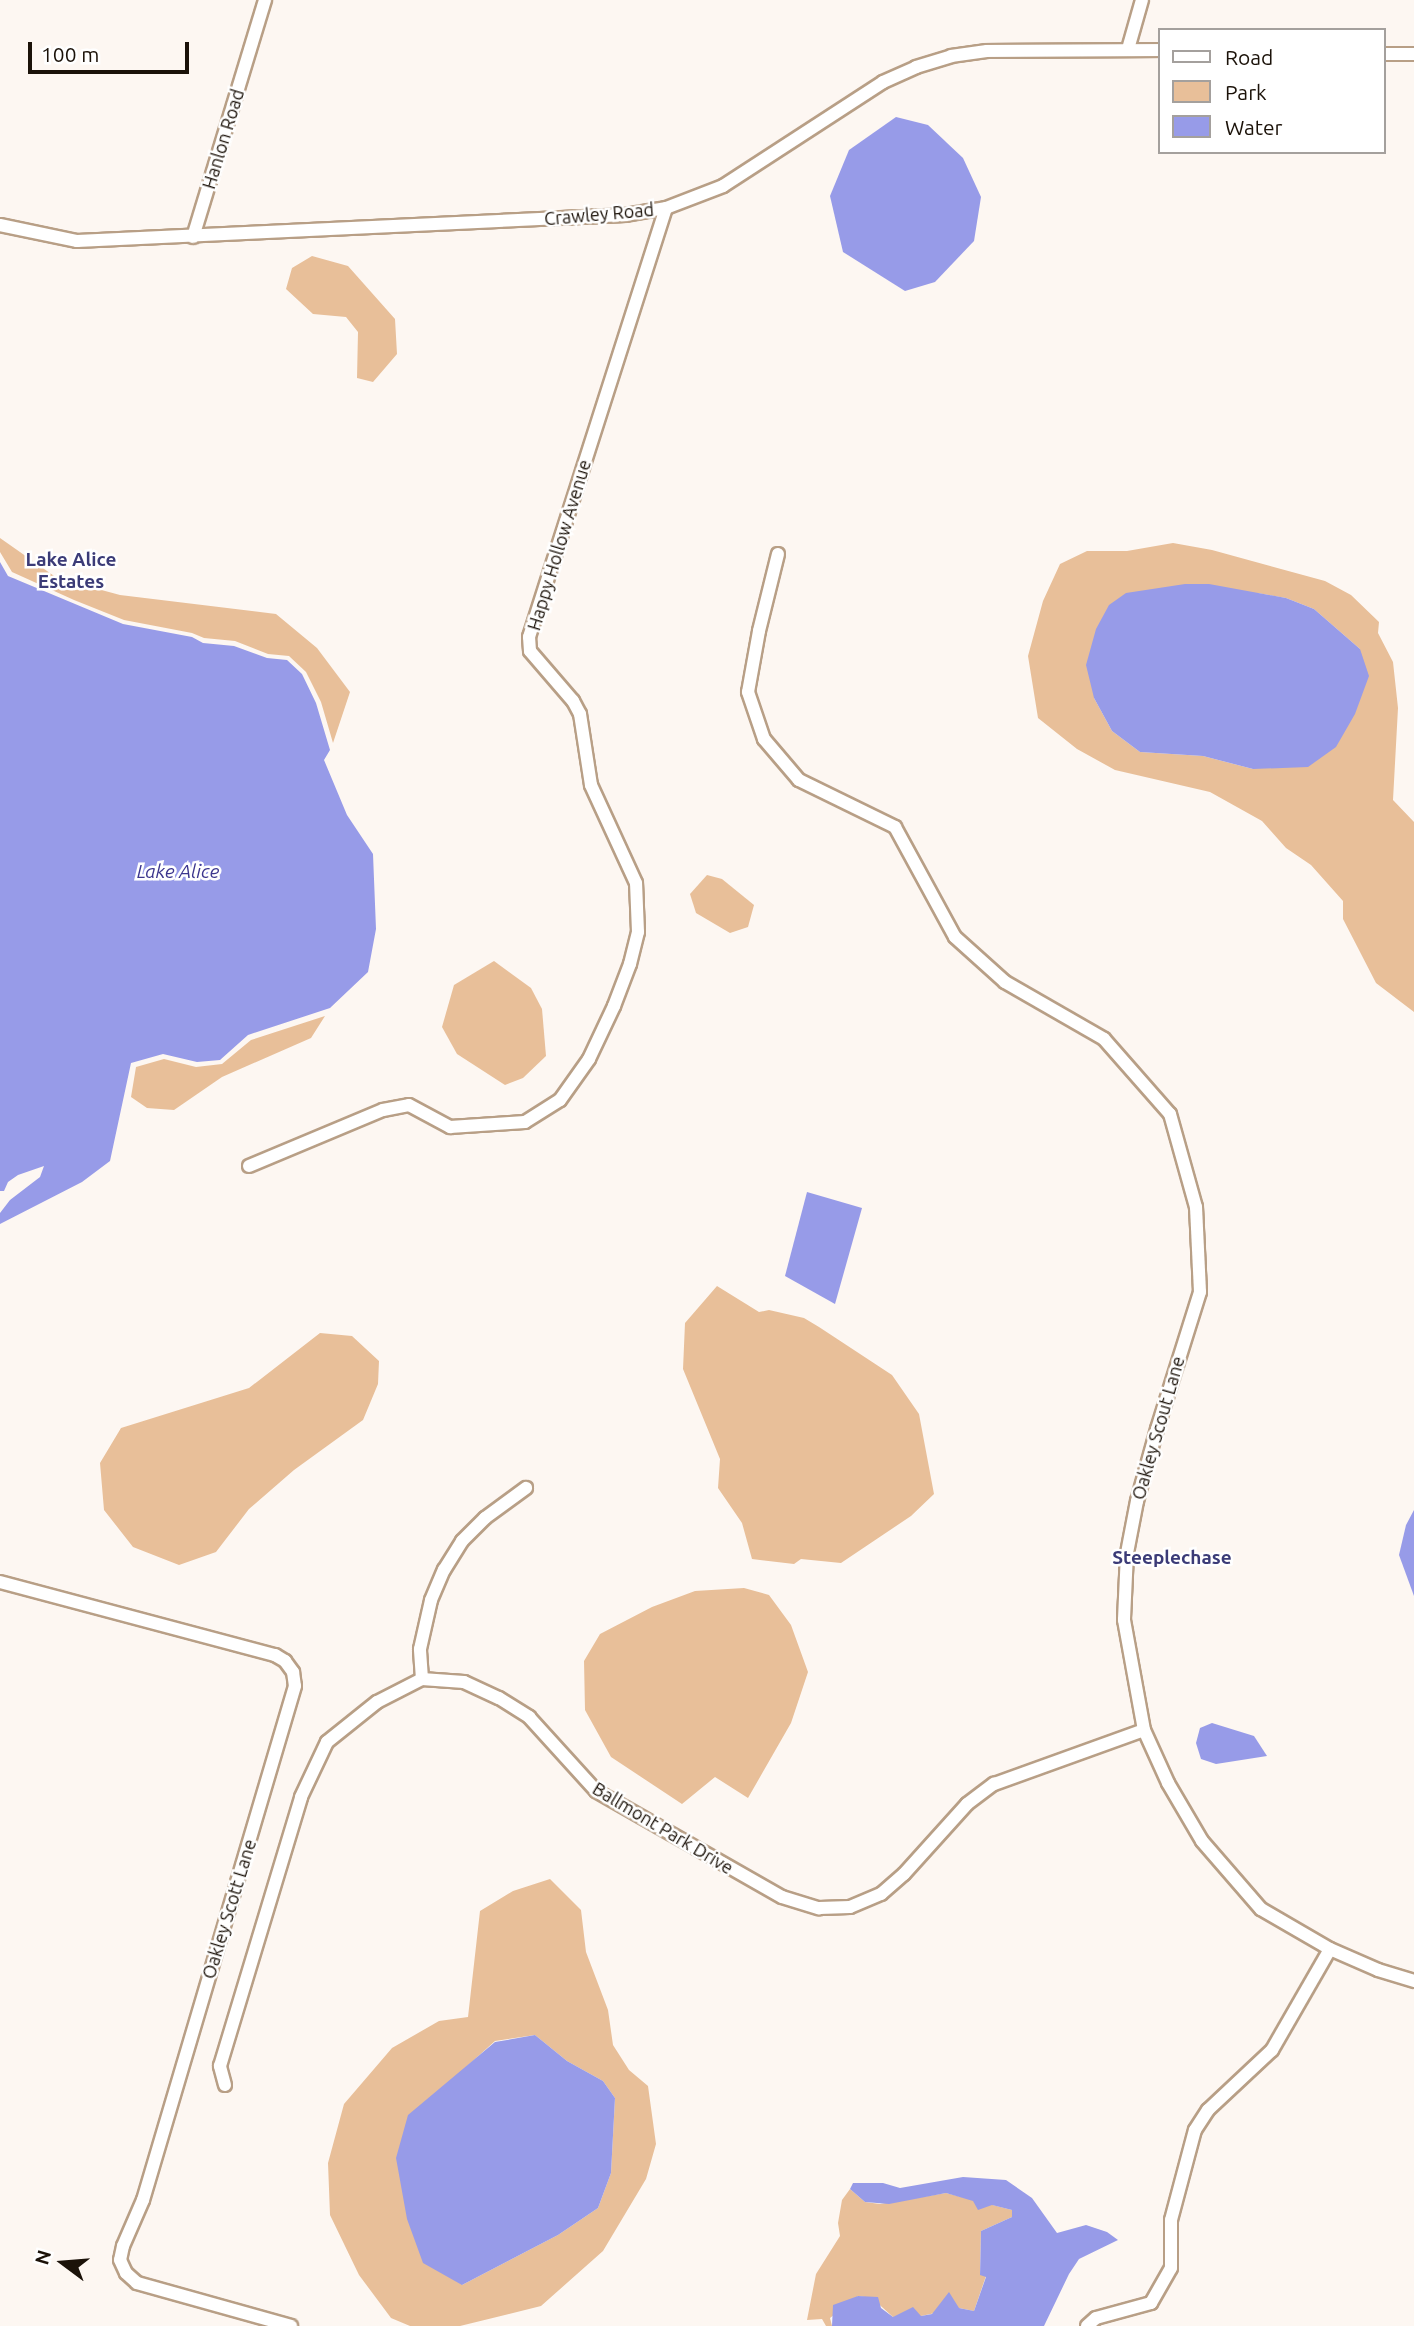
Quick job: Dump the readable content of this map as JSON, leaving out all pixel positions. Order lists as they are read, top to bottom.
{
  "streets": {
    "street": [
      "Hanlon Road",
      "Crawley Road",
      "Happy Hollow Avenue",
      "Oakley Scout Lane",
      "Ballmont Park Drive",
      "Oakley Scott Lane"
    ]
  },
  "crossings": [
    ["Hanlon Road", "Crawley Road"],
    ["Crawley Road", "Happy Hollow Avenue"],
    ["Oakley Scout Lane", "Ballmont Park Drive"]
  ],
  "districts": ["Lake Alice Estates", "Steeplechase"],
  "water": ["Lake Alice"],
  "legend": ["Road", "Park", "Water"],
  "scale_bar": "100 m",
  "north": "left"
}
